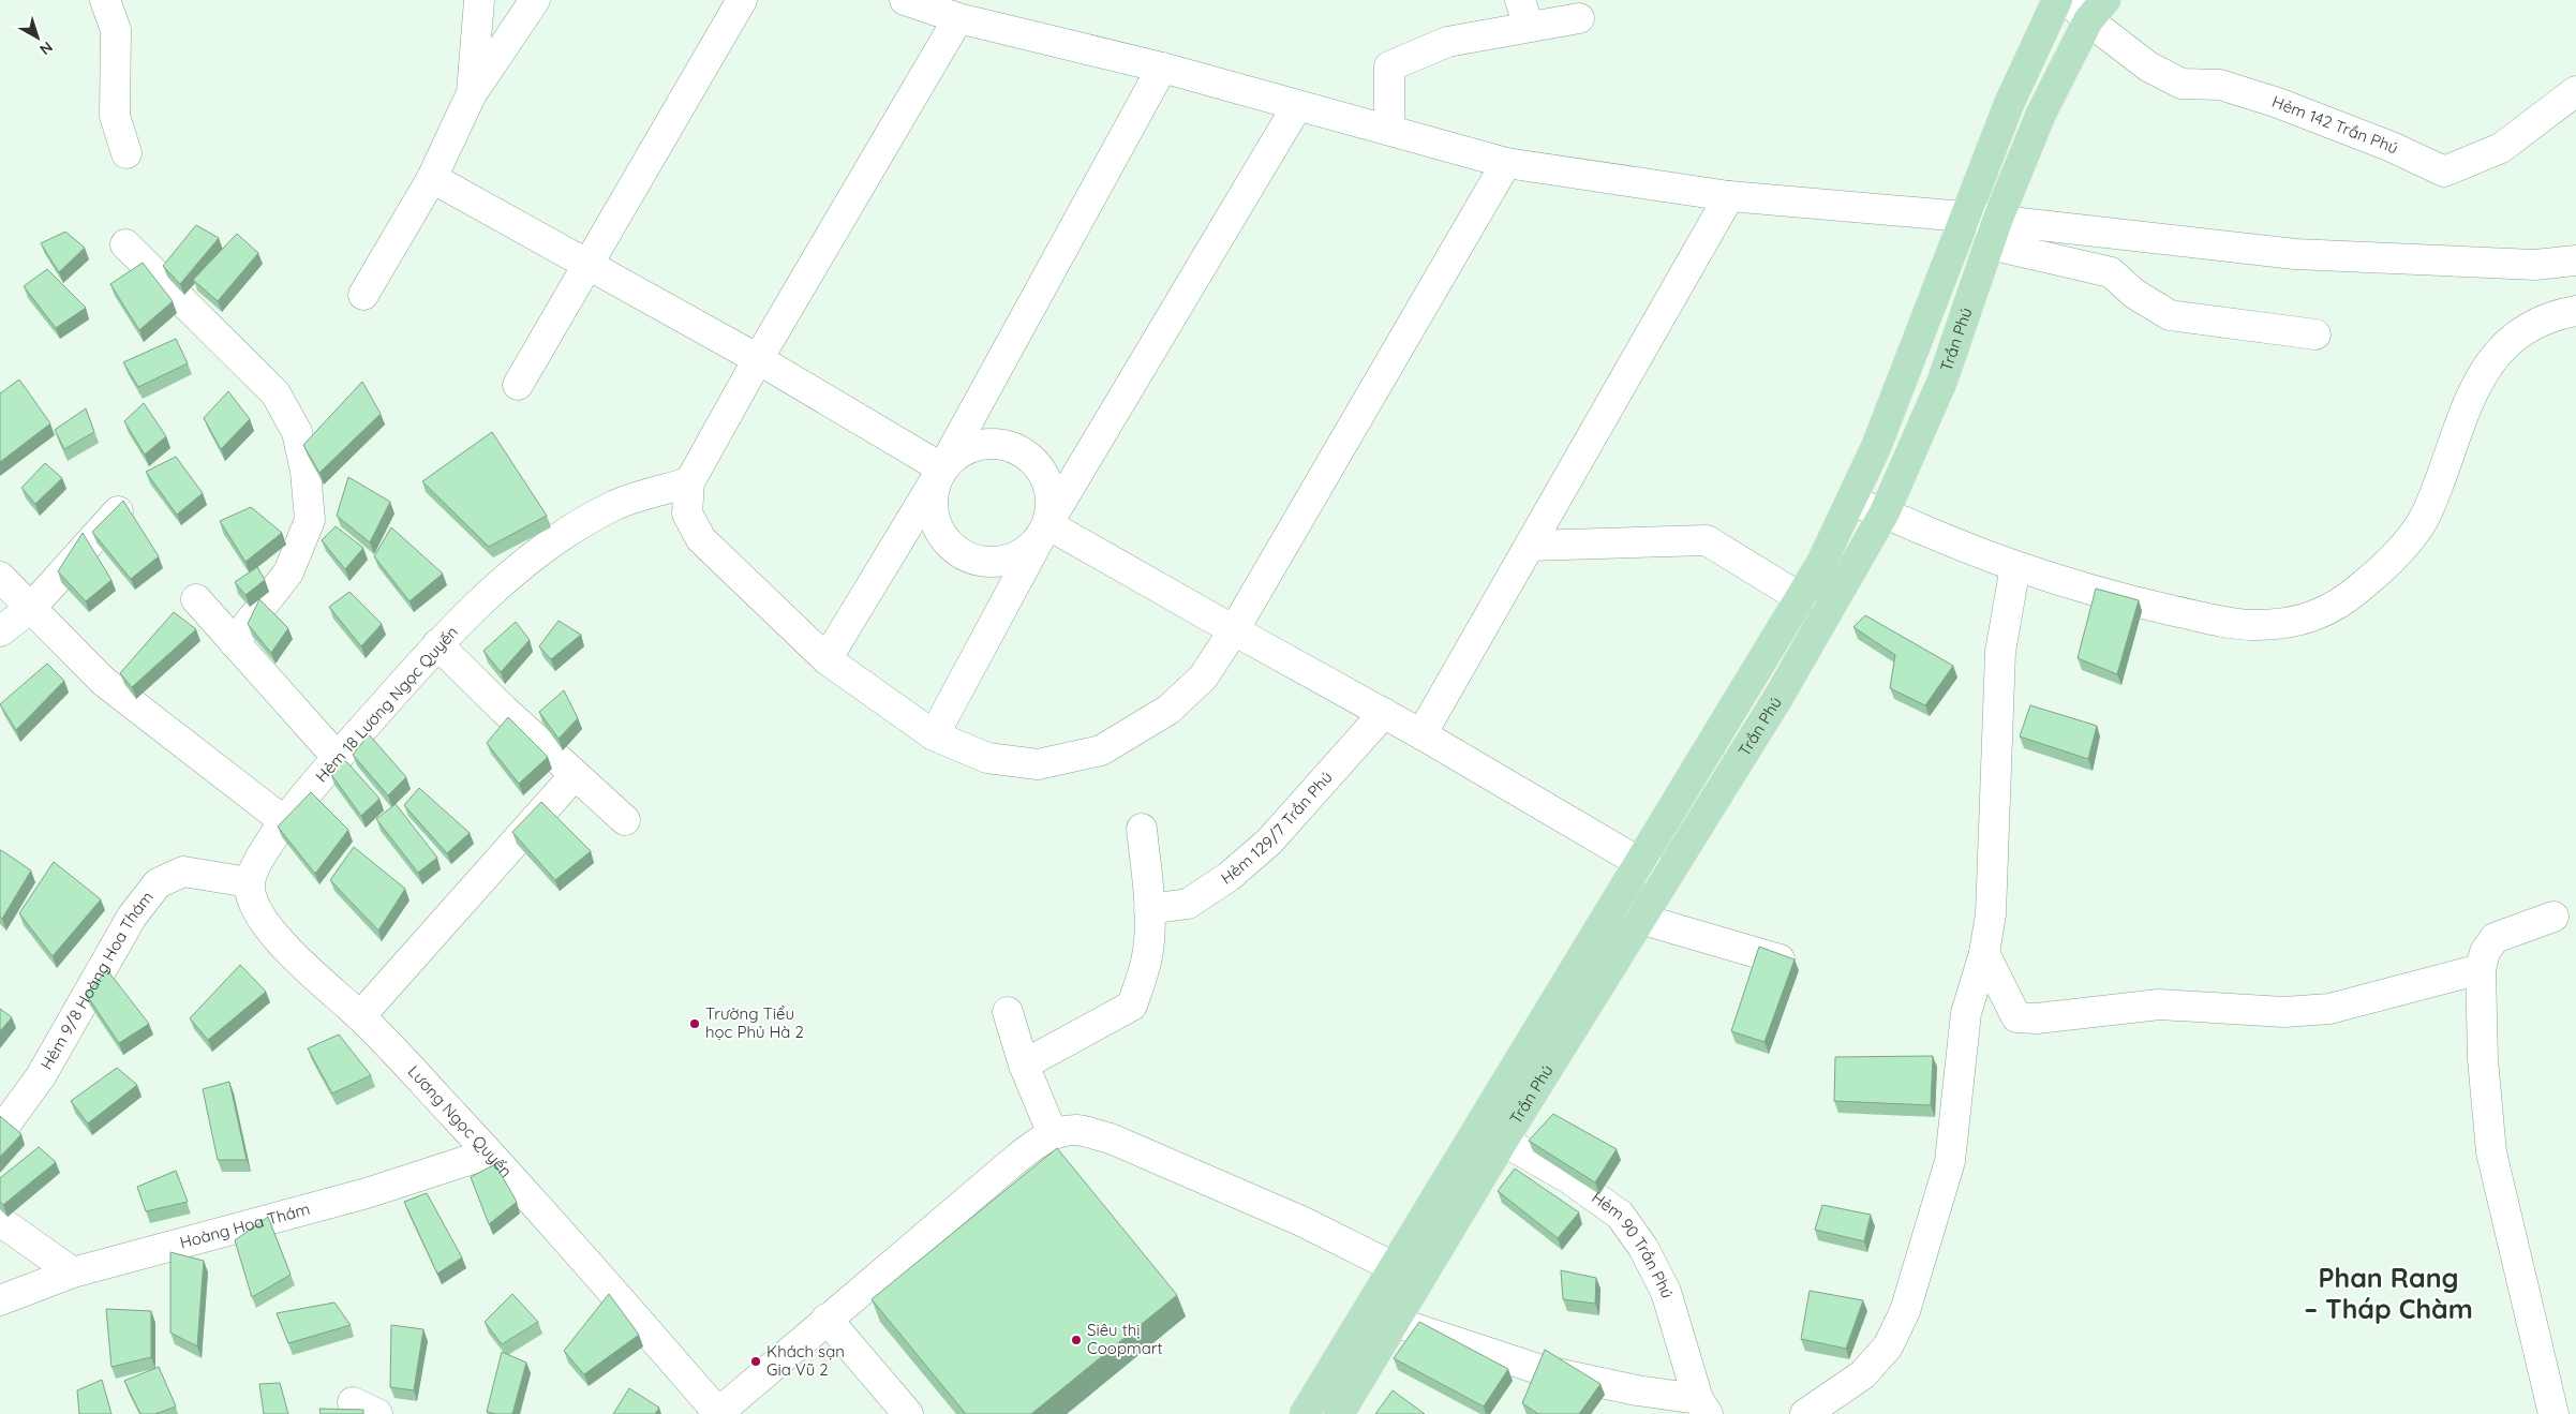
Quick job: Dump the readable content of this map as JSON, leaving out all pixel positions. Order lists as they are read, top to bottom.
{
  "streets": {
    "main road": ["Trần Phú"],
    "street": [
      "Hẻm 142 Trần Phú",
      "Hẻm 18 Lương Ngọc Quyến",
      "Hẻm 129/7 Trần Phú",
      "Hẻm 9/8 Hoàng Hoa Thám",
      "Lương Ngọc Quyến",
      "Hoàng Hoa Thám",
      "Hẻm 90 Trần Phú"
    ]
  },
  "crossings": [
    ["Hẻm 142 Trần Phú", "Trần Phú"],
    ["Trần Phú", "Hẻm 90 Trần Phú"],
    ["Hẻm 9/8 Hoàng Hoa Thám", "Lương Ngọc Quyến"],
    ["Lương Ngọc Quyến", "Hoàng Hoa Thám"]
  ],
  "districts": ["Phan Rang – Tháp Chàm"],
  "places": ["Trường Tiểu học Phủ Hà 2", "Siêu thị Coopmart", "Khách sạn Gia Vũ 2"],
  "north": "bottom right"
}
